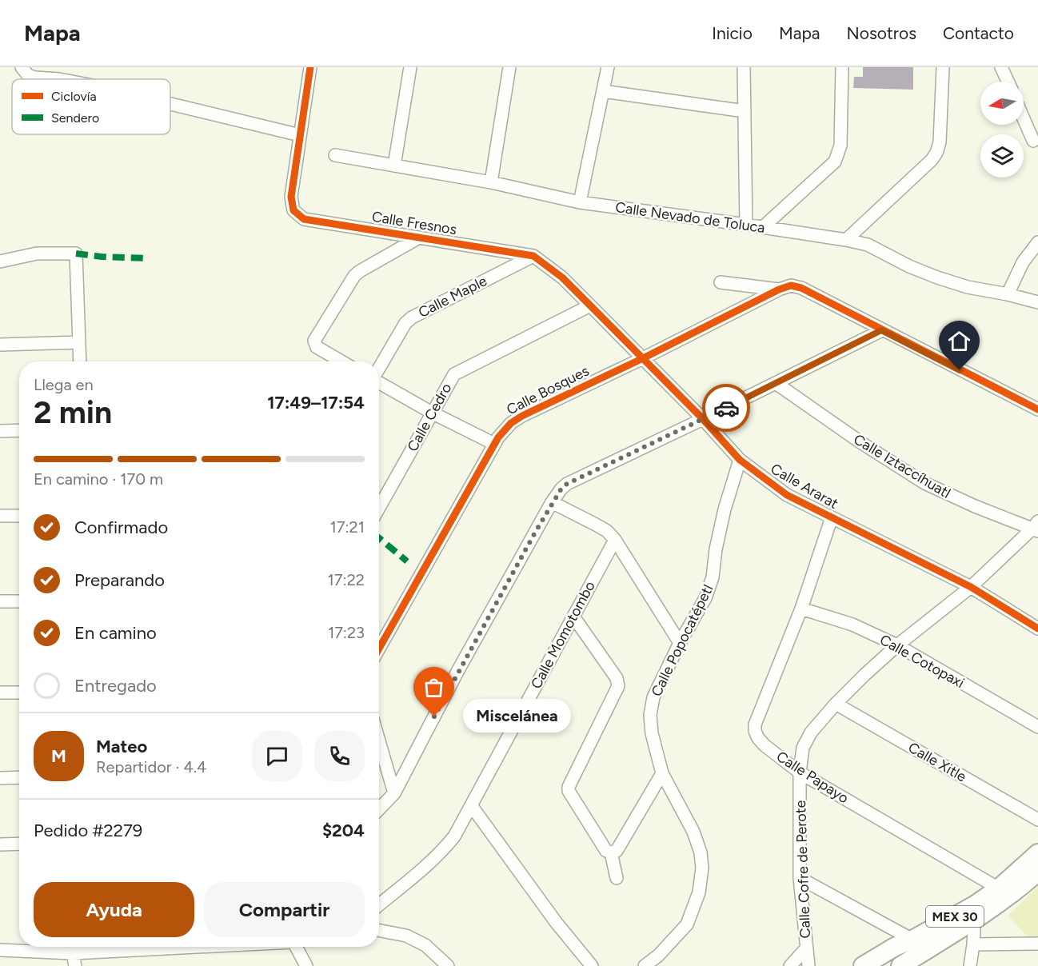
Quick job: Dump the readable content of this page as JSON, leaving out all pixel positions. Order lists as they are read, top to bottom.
{
  "streets": {
    "main road": ["MEX 30"],
    "street": [
      "Calle Nevado de Toluca",
      "Calle Fresnos",
      "Calle Maple",
      "Calle Bosques",
      "Calle Cedro",
      "Calle Iztaccíhuatl",
      "Calle Ararat",
      "Calle Momotombo",
      "Calle Popocatépetl",
      "Calle Cotopaxi",
      "Calle Xitle",
      "Calle Papayo",
      "Calle Cofre de Perote"
    ]
  },
  "crossings": [
    ["Calle Fresnos", "Calle Maple"],
    ["Calle Fresnos", "Calle Ararat"],
    ["Calle Maple", "Calle Ararat"],
    ["Calle Bosques", "Calle Ararat"],
    ["Calle Cedro", "Calle Ararat"],
    ["Calle Iztaccíhuatl", "Calle Cofre de Perote"],
    ["Calle Ararat", "Calle Popocatépetl"],
    ["Calle Ararat", "Calle Papayo"],
    ["Calle Ararat", "Calle Cofre de Perote"],
    ["Calle Cotopaxi", "Calle Papayo"],
    ["Calle Cotopaxi", "Calle Cofre de Perote"],
    ["Calle Xitle", "Calle Cofre de Perote"],
    ["Calle Papayo", "Calle Cofre de Perote"],
    ["Calle Papayo", "MEX 30"]
  ],
  "places": ["Miscelánea"],
  "legend": ["Ciclovía", "Sendero"],
  "north": "left",
  "page": {
    "header": "Mapa",
    "nav": [
      "Inicio",
      "Mapa",
      "Nosotros",
      "Contacto"
    ],
    "heading": ["2 min", "Llega en", "17:49–17:54"],
    "panel": [
      "Mateo",
      "Repartidor · 4.4",
      "Pedido #2279",
      "$204"
    ],
    "bar": "En camino · 170 m",
    "list": [
      ["Confirmado", "17:21"],
      ["Preparando", "17:22"],
      ["En camino", "17:23"],
      "Entregado"
    ],
    "bubble": "Miscelánea",
    "round": "M",
    "buttons": ["Ayuda", "Compartir"]
  }
}
